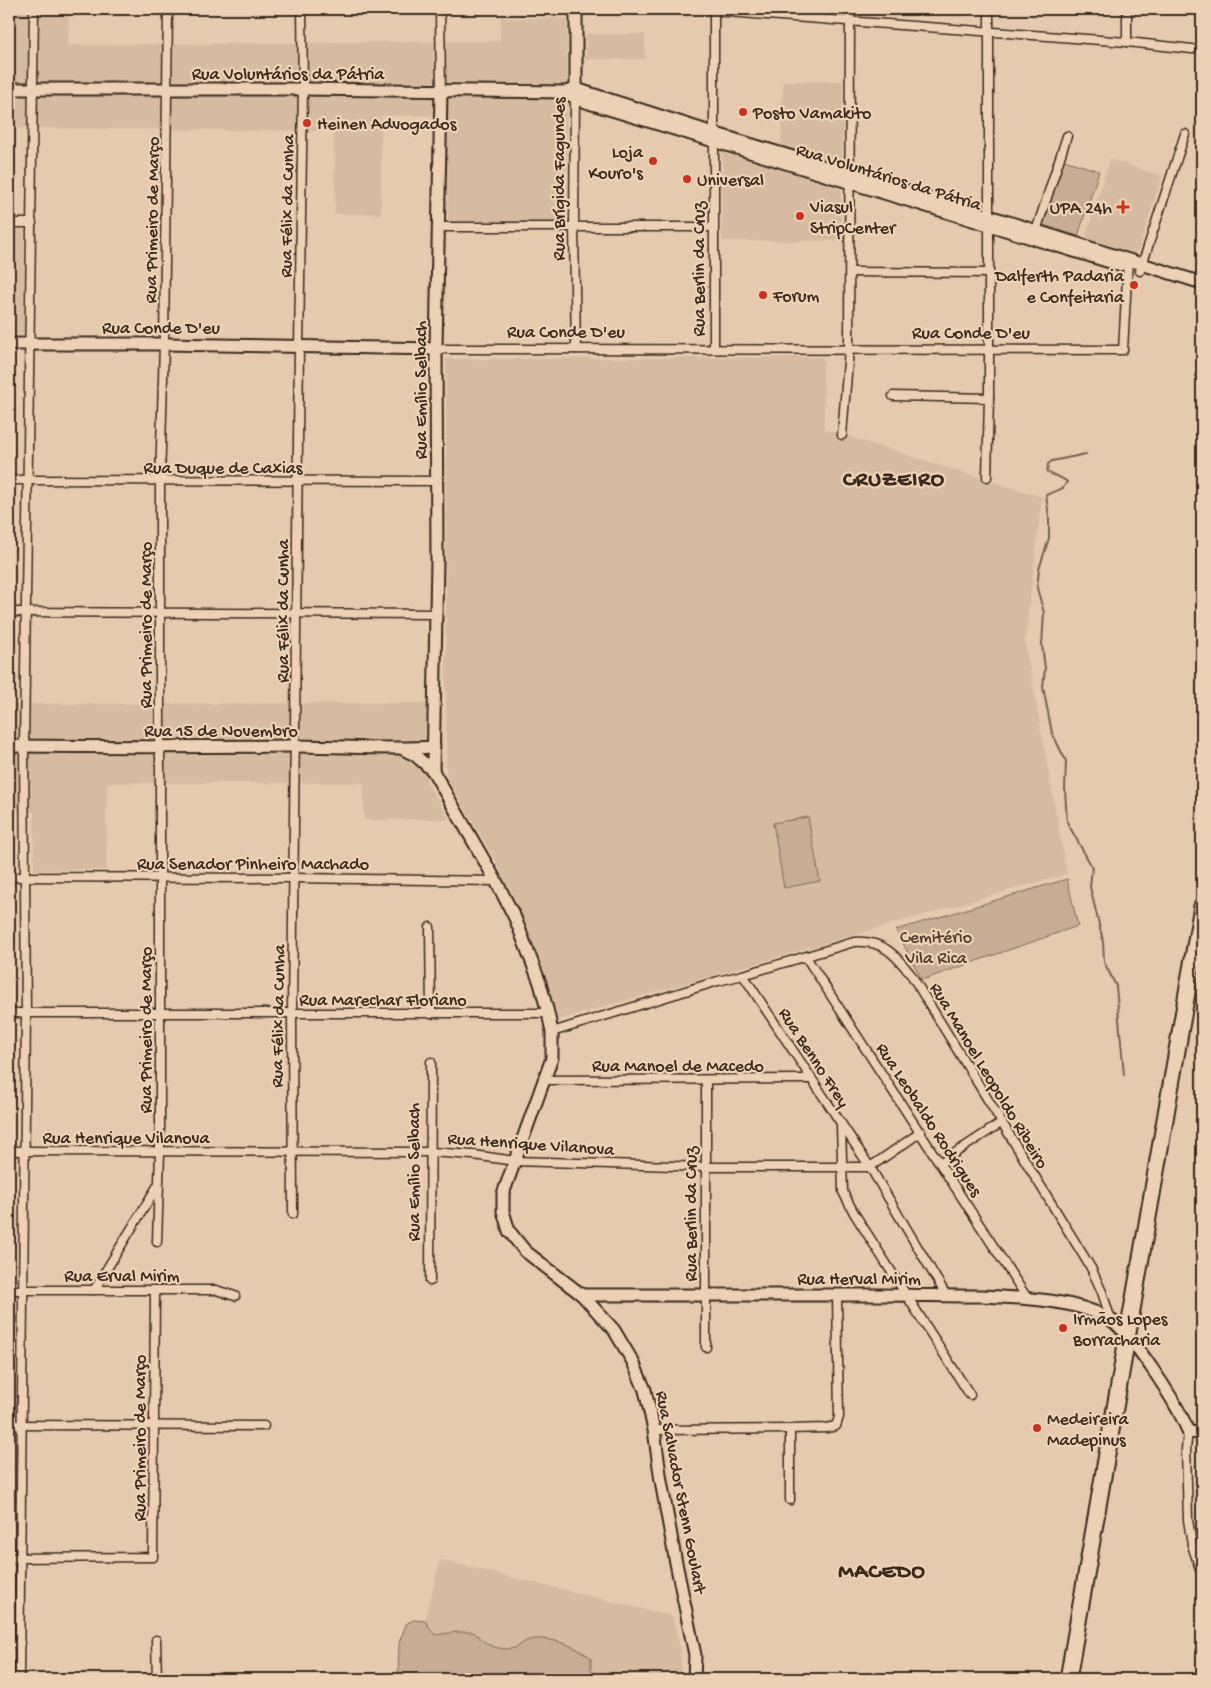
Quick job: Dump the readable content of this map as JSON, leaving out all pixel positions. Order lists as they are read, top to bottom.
{
  "streets": {
    "main road": [
      "Rua Voluntários da Pátria",
      "Rua Brígida Fagundes",
      "Rua Conde D'eu",
      "Rua Emílio Selbach",
      "Rua 15 de Novembro",
      "Rua Herval Mirim",
      "Rua Salvador Stenn Goulart"
    ],
    "street": [
      "Rua Félix da Cunha",
      "Rua Primeiro de Março",
      "Rua Berlin da Cruz",
      "Rua Duque de Caxias",
      "Rua Senador Pinheiro Machado",
      "Rua Marechar Floriano",
      "Rua Benno Frey",
      "Rua Manoel de Macedo",
      "Rua Manoel Leopoldo Ribeiro",
      "Rua Leobaldo Rodrigues",
      "Rua Henrique Vilanova",
      "Rua Erval Mirim"
    ]
  },
  "crossings": [
    ["Rua Voluntários da Pátria", "Rua Brígida Fagundes"],
    ["Rua Voluntários da Pátria", "Rua Félix da Cunha"],
    ["Rua Voluntários da Pátria", "Rua Primeiro de Março"],
    ["Rua Voluntários da Pátria", "Rua Berlin da Cruz"],
    ["Rua Voluntários da Pátria", "Rua Conde D'eu"],
    ["Rua Voluntários da Pátria", "Rua Emílio Selbach"],
    ["Rua Brígida Fagundes", "Rua Conde D'eu"],
    ["Rua Félix da Cunha", "Rua Conde D'eu"],
    ["Rua Félix da Cunha", "Rua Duque de Caxias"],
    ["Rua Félix da Cunha", "Rua 15 de Novembro"],
    ["Rua Félix da Cunha", "Rua Senador Pinheiro Machado"],
    ["Rua Félix da Cunha", "Rua Marechar Floriano"],
    ["Rua Félix da Cunha", "Rua Henrique Vilanova"],
    ["Rua Primeiro de Março", "Rua Conde D'eu"],
    ["Rua Primeiro de Março", "Rua Duque de Caxias"],
    ["Rua Primeiro de Março", "Rua 15 de Novembro"],
    ["Rua Primeiro de Março", "Rua Senador Pinheiro Machado"],
    ["Rua Primeiro de Março", "Rua Marechar Floriano"],
    ["Rua Primeiro de Março", "Rua Henrique Vilanova"],
    ["Rua Primeiro de Março", "Rua Erval Mirim"],
    ["Rua Berlin da Cruz", "Rua Conde D'eu"],
    ["Rua Berlin da Cruz", "Rua Manoel de Macedo"],
    ["Rua Berlin da Cruz", "Rua Henrique Vilanova"],
    ["Rua Berlin da Cruz", "Rua Herval Mirim"],
    ["Rua Conde D'eu", "Rua Emílio Selbach"],
    ["Rua Emílio Selbach", "Rua Duque de Caxias"],
    ["Rua Emílio Selbach", "Rua 15 de Novembro"],
    ["Rua Emílio Selbach", "Rua Henrique Vilanova"],
    ["Rua Emílio Selbach", "Rua Salvador Stenn Goulart"],
    ["Rua Senador Pinheiro Machado", "Rua Salvador Stenn Goulart"],
    ["Rua Marechar Floriano", "Rua Salvador Stenn Goulart"],
    ["Rua Benno Frey", "Rua Manoel de Macedo"],
    ["Rua Benno Frey", "Rua Manoel Leopoldo Ribeiro"],
    ["Rua Benno Frey", "Rua Henrique Vilanova"],
    ["Rua Benno Frey", "Rua Herval Mirim"],
    ["Rua Manoel de Macedo", "Rua Salvador Stenn Goulart"],
    ["Rua Manoel Leopoldo Ribeiro", "Rua Leobaldo Rodrigues"],
    ["Rua Manoel Leopoldo Ribeiro", "Rua Herval Mirim"],
    ["Rua Manoel Leopoldo Ribeiro", "Rua Salvador Stenn Goulart"],
    ["Rua Leobaldo Rodrigues", "Rua Herval Mirim"],
    ["Rua Henrique Vilanova", "Rua Salvador Stenn Goulart"],
    ["Rua Herval Mirim", "Rua Salvador Stenn Goulart"]
  ],
  "districts": ["CRUZEIRO", "MACEDO"],
  "parks": ["Cemitério Vila Rica"],
  "places": {
    "other": [
      "Posto Vamakito",
      "Heinen Advogados",
      "Loja Kouro's",
      "Universal",
      "Viasul StripCenter",
      "Dalferth Padaria e Confeitaria",
      "Forum",
      "Irmãos Lopes Borracharia",
      "Medeireira Madepinus"
    ],
    "health": ["UPA 24h"]
  }
}
